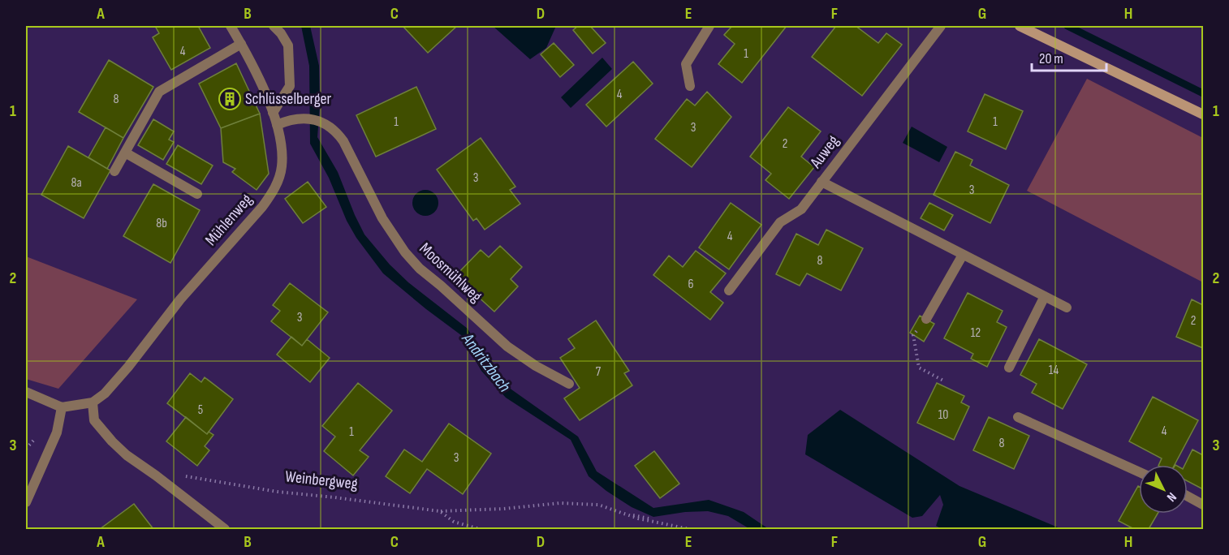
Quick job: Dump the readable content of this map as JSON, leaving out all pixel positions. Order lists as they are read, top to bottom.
{
  "streets": {
    "street": ["Auweg", "Mühlenweg", "Moosmühlweg"],
    "path": ["Weinbergweg"]
  },
  "crossings": [
    ["Mühlenweg", "Moosmühlweg"]
  ],
  "water": ["Andritzbach"],
  "places": {
    "building": ["Schlüsselberger"]
  },
  "house_numbers": [
    "4",
    "1",
    "4",
    "8",
    "1",
    "1",
    "3",
    "2",
    "3",
    "8a",
    "3",
    "8b",
    "4",
    "8",
    "6",
    "3",
    "2",
    "12",
    "14",
    "7",
    "5",
    "10",
    "4",
    "1",
    "8",
    "3"
  ],
  "scale_bar": "20 m",
  "north": "bottom right",
  "grid": {
    "columns": [
      "A",
      "B",
      "C",
      "D",
      "E",
      "F",
      "G",
      "H"
    ],
    "rows": ["1", "2", "3"]
  }
}
